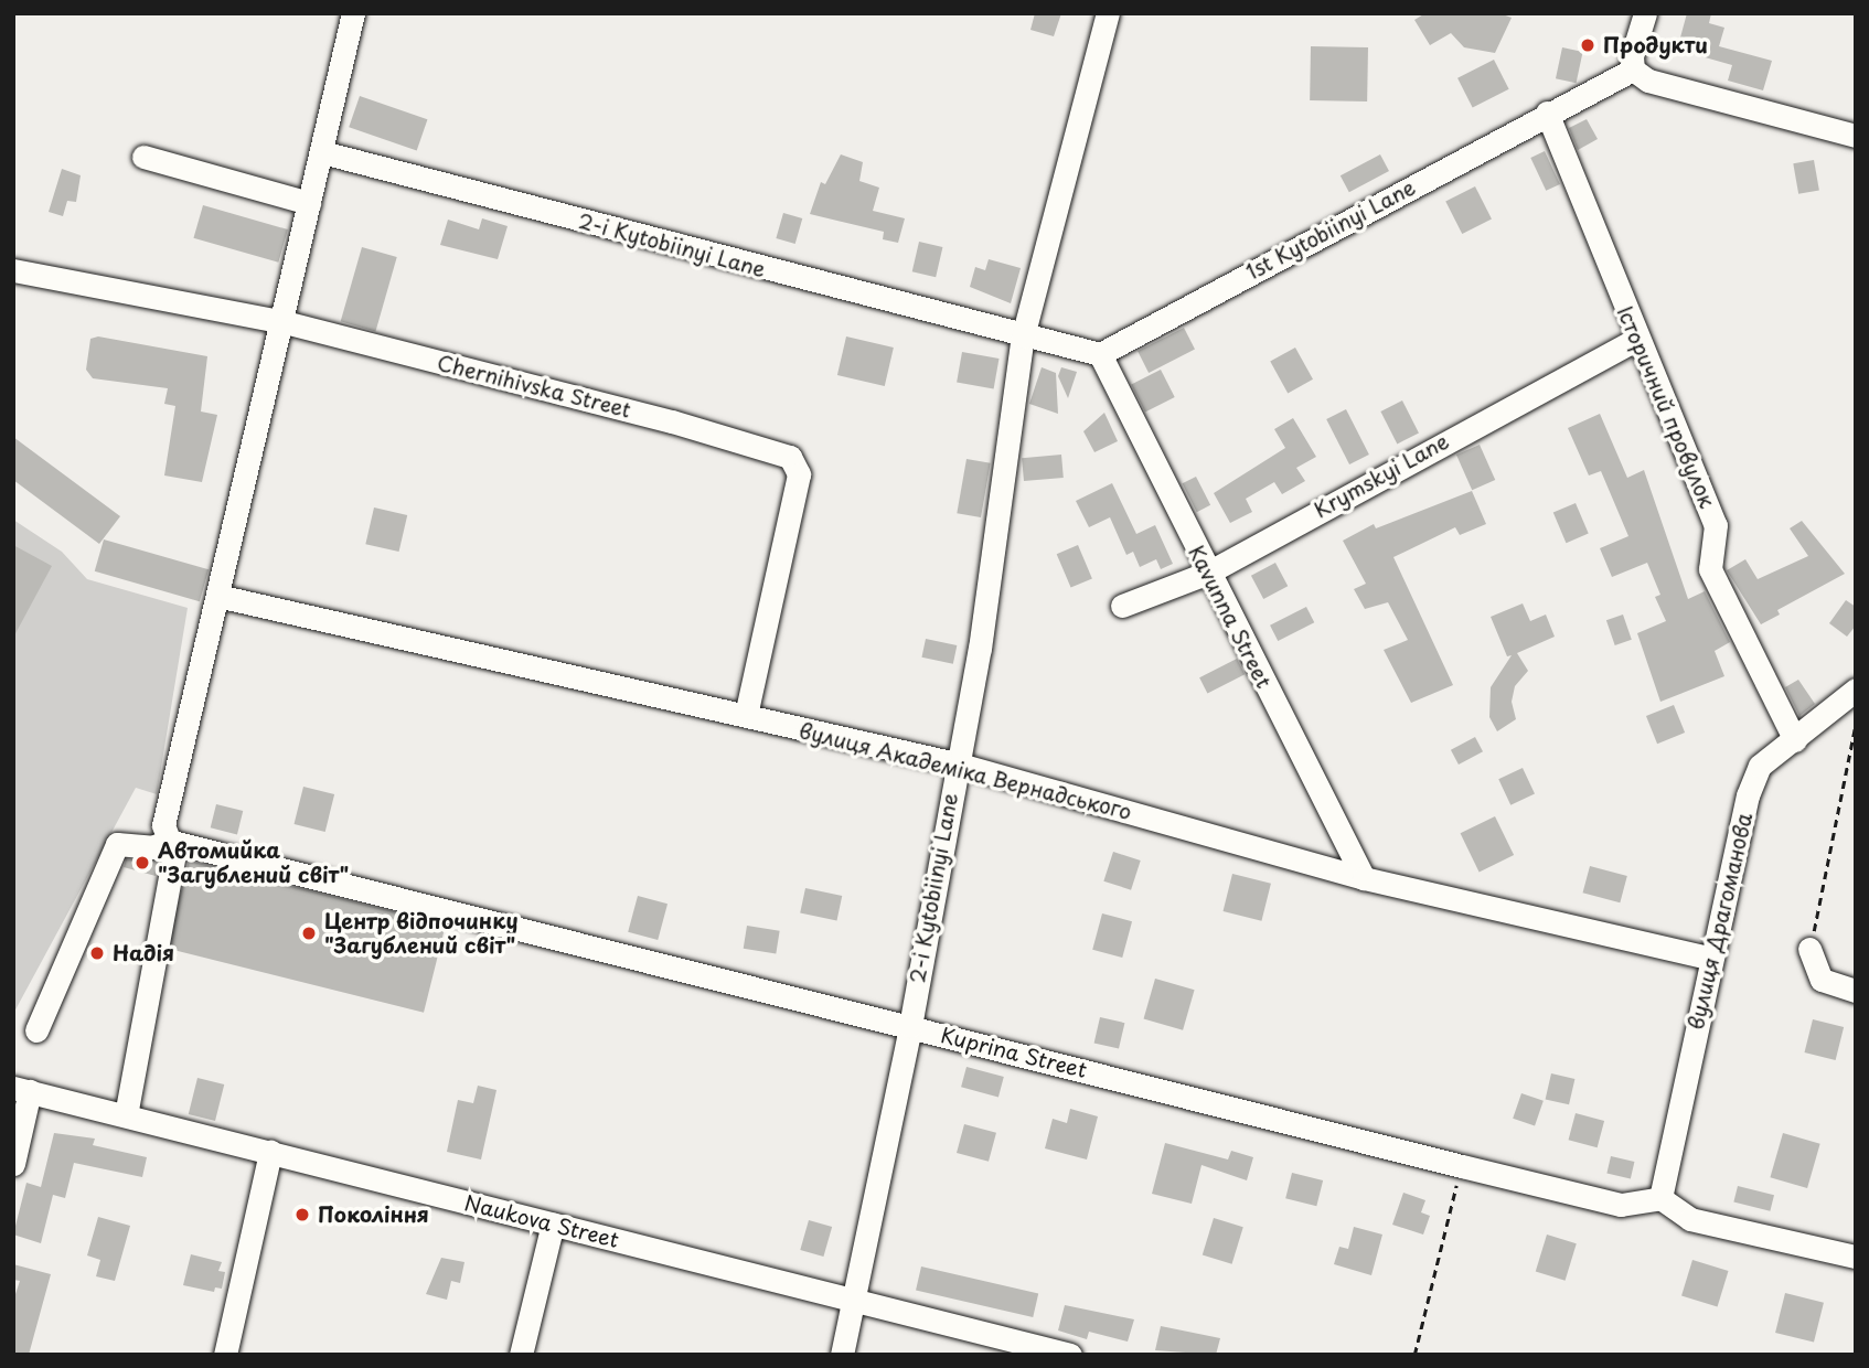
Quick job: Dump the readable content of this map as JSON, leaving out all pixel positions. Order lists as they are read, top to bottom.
{
  "streets": {
    "street": [
      "1st Kytobiinyi Lane",
      "2-i Kytobiinyi Lane",
      "Chernihivska Street",
      "Історичний провулок",
      "Krymskyi Lane",
      "Kavunna Street",
      "вулиця Академіка Вернадського",
      "вулиця Драгоманова",
      "Kuprina Street",
      "Naukova Street"
    ]
  },
  "crossings": [
    ["1st Kytobiinyi Lane", "Історичний провулок"],
    ["1st Kytobiinyi Lane", "Kavunna Street"],
    ["2-i Kytobiinyi Lane", "вулиця Академіка Вернадського"],
    ["2-i Kytobiinyi Lane", "Kuprina Street"],
    ["2-i Kytobiinyi Lane", "Naukova Street"],
    ["Chernihivska Street", "вулиця Академіка Вернадського"],
    ["Історичний провулок", "Krymskyi Lane"],
    ["Історичний провулок", "вулиця Драгоманова"],
    ["Krymskyi Lane", "Kavunna Street"],
    ["Kavunna Street", "вулиця Академіка Вернадського"],
    ["вулиця Академіка Вернадського", "вулиця Драгоманова"],
    ["вулиця Драгоманова", "Kuprina Street"]
  ],
  "places": [
    "Продукти",
    "Автомийка \"Загублений світ\"",
    "Центр відпочинку \"Загублений світ\"",
    "Надія",
    "Покоління"
  ]
}
